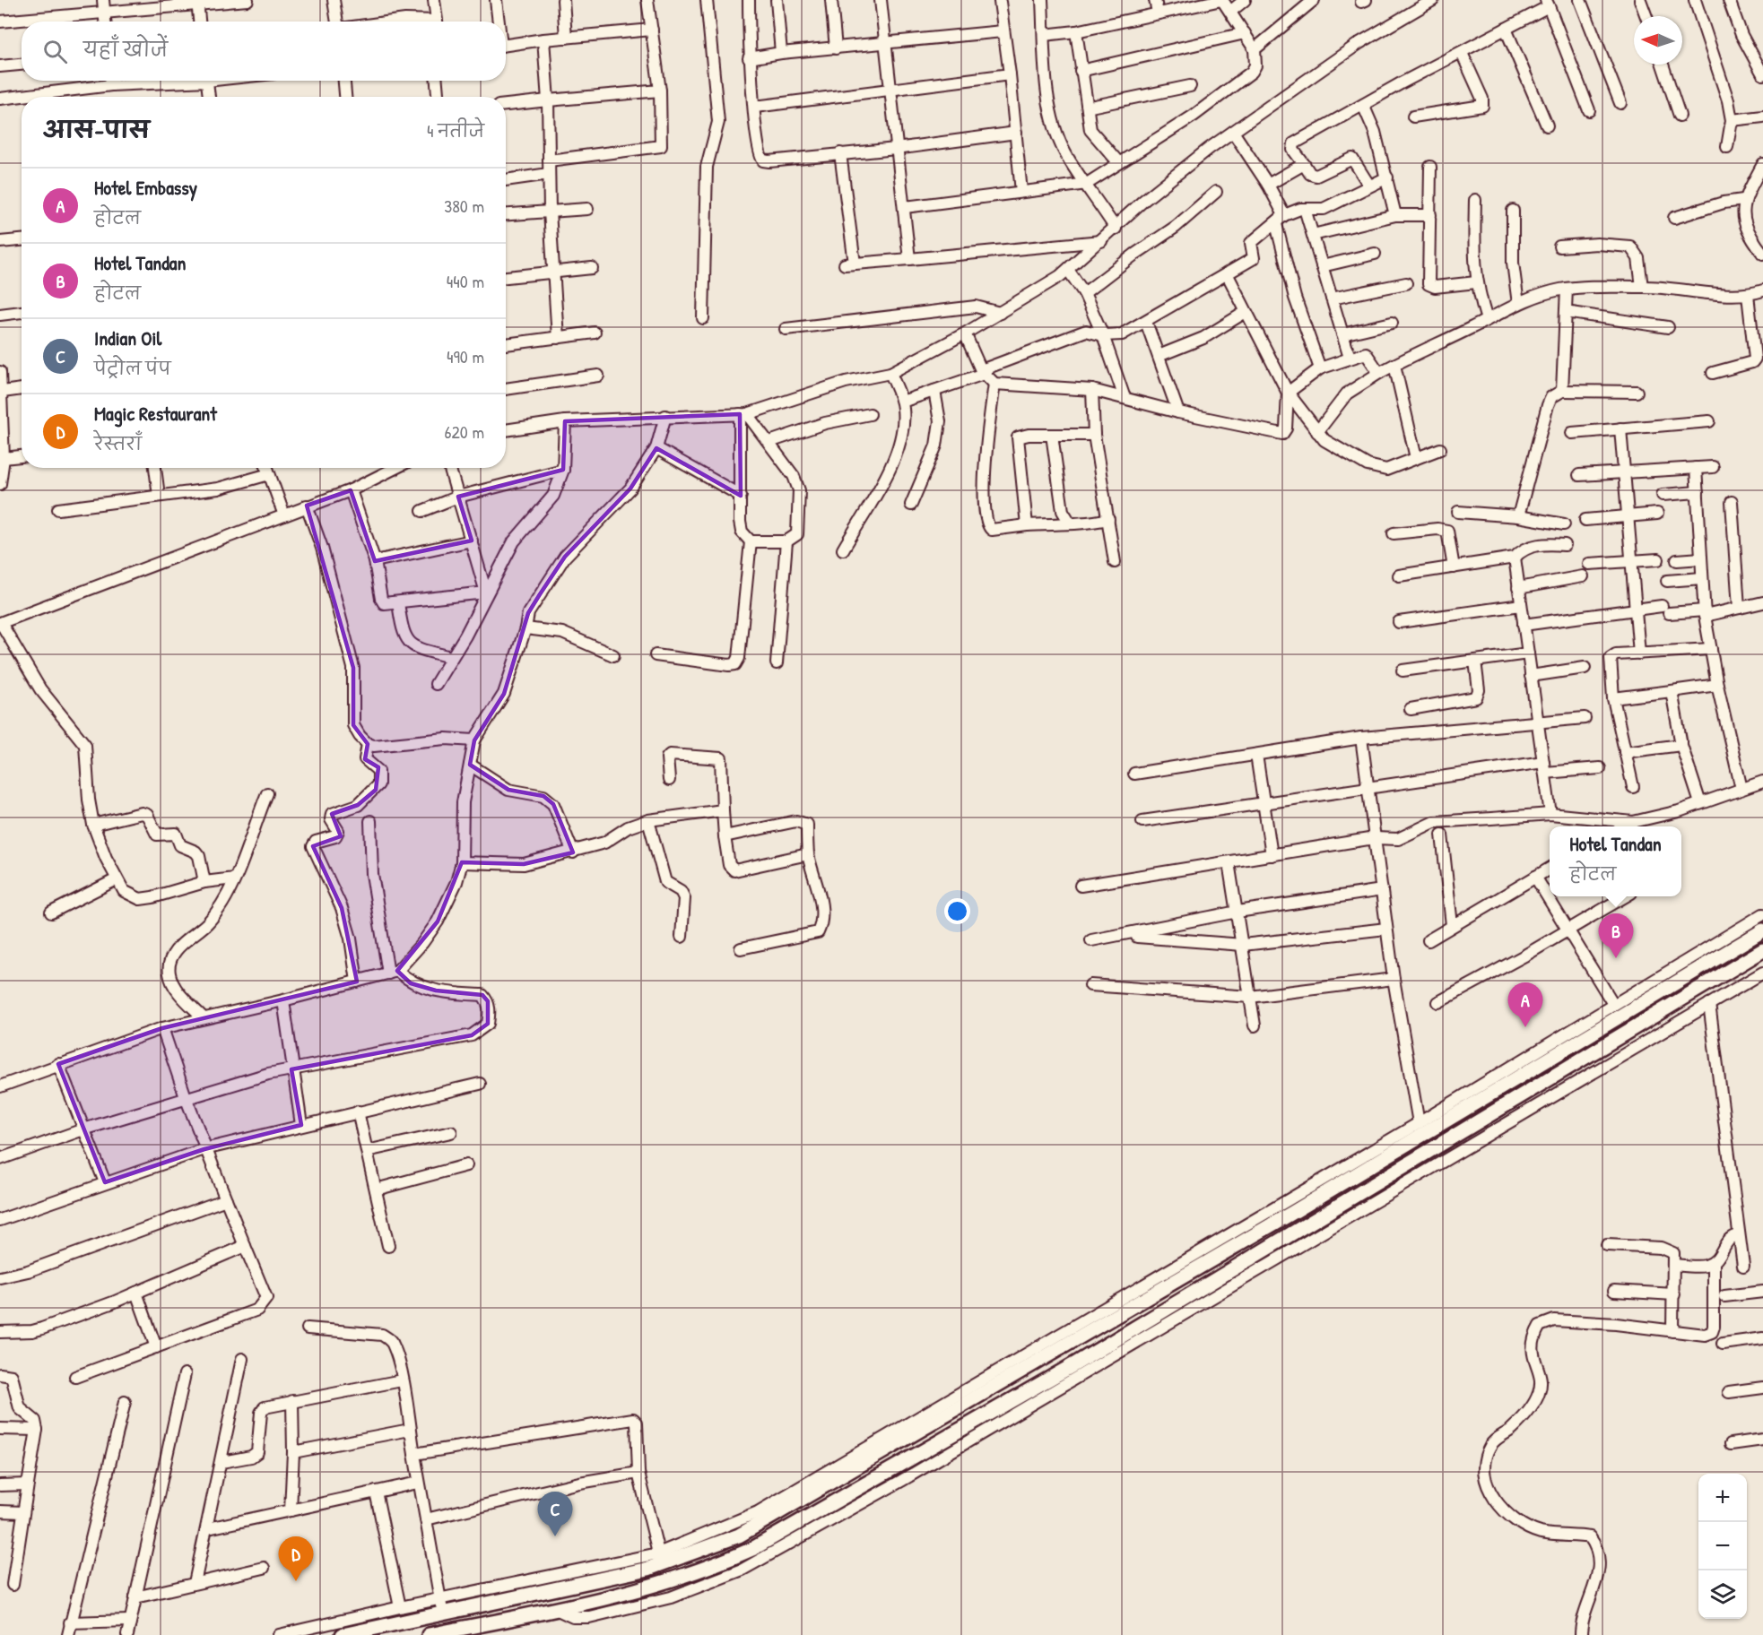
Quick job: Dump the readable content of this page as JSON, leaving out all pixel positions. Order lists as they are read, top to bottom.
{
  "north": "left",
  "page": {
    "search": "यहाँ खोजें",
    "heading": ["आस-पास", "4 नतीजे"],
    "list": [
      {
        "mark": "A",
        "name": "Hotel Embassy",
        "note": "होटल",
        "value": "380 m"
      },
      {
        "mark": "B",
        "name": "Hotel Tandan",
        "note": "होटल",
        "value": "440 m"
      },
      {
        "mark": "C",
        "name": "Indian Oil",
        "note": "पेट्रोल पंप",
        "value": "490 m"
      },
      {
        "mark": "D",
        "name": "Magic Restaurant",
        "note": "रेस्तराँ",
        "value": "620 m"
      }
    ],
    "popup": ["Hotel Tandan", "होटल"],
    "pins": [
      "B",
      "A",
      "C",
      "D"
    ],
    "map_buttons": ["+", "−"]
  }
}
